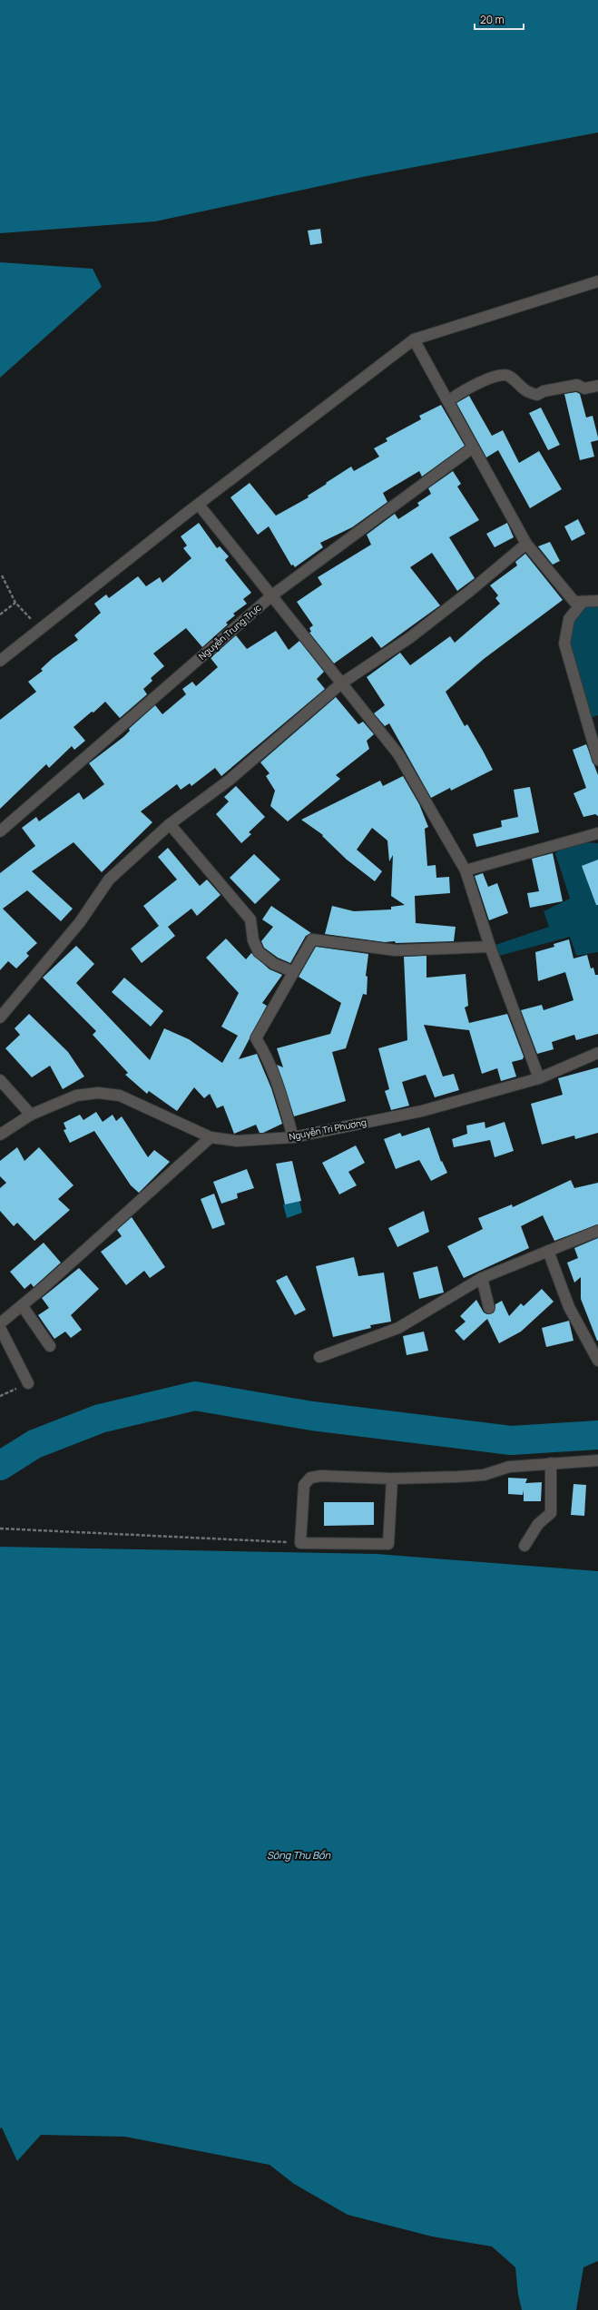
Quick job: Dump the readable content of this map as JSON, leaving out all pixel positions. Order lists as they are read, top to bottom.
{
  "streets": {
    "street": ["Nguyễn Trung Trực", "Nguyễn Tri Phương"]
  },
  "water": ["Sông Thu Bồn"],
  "scale_bar": "20 m"
}
